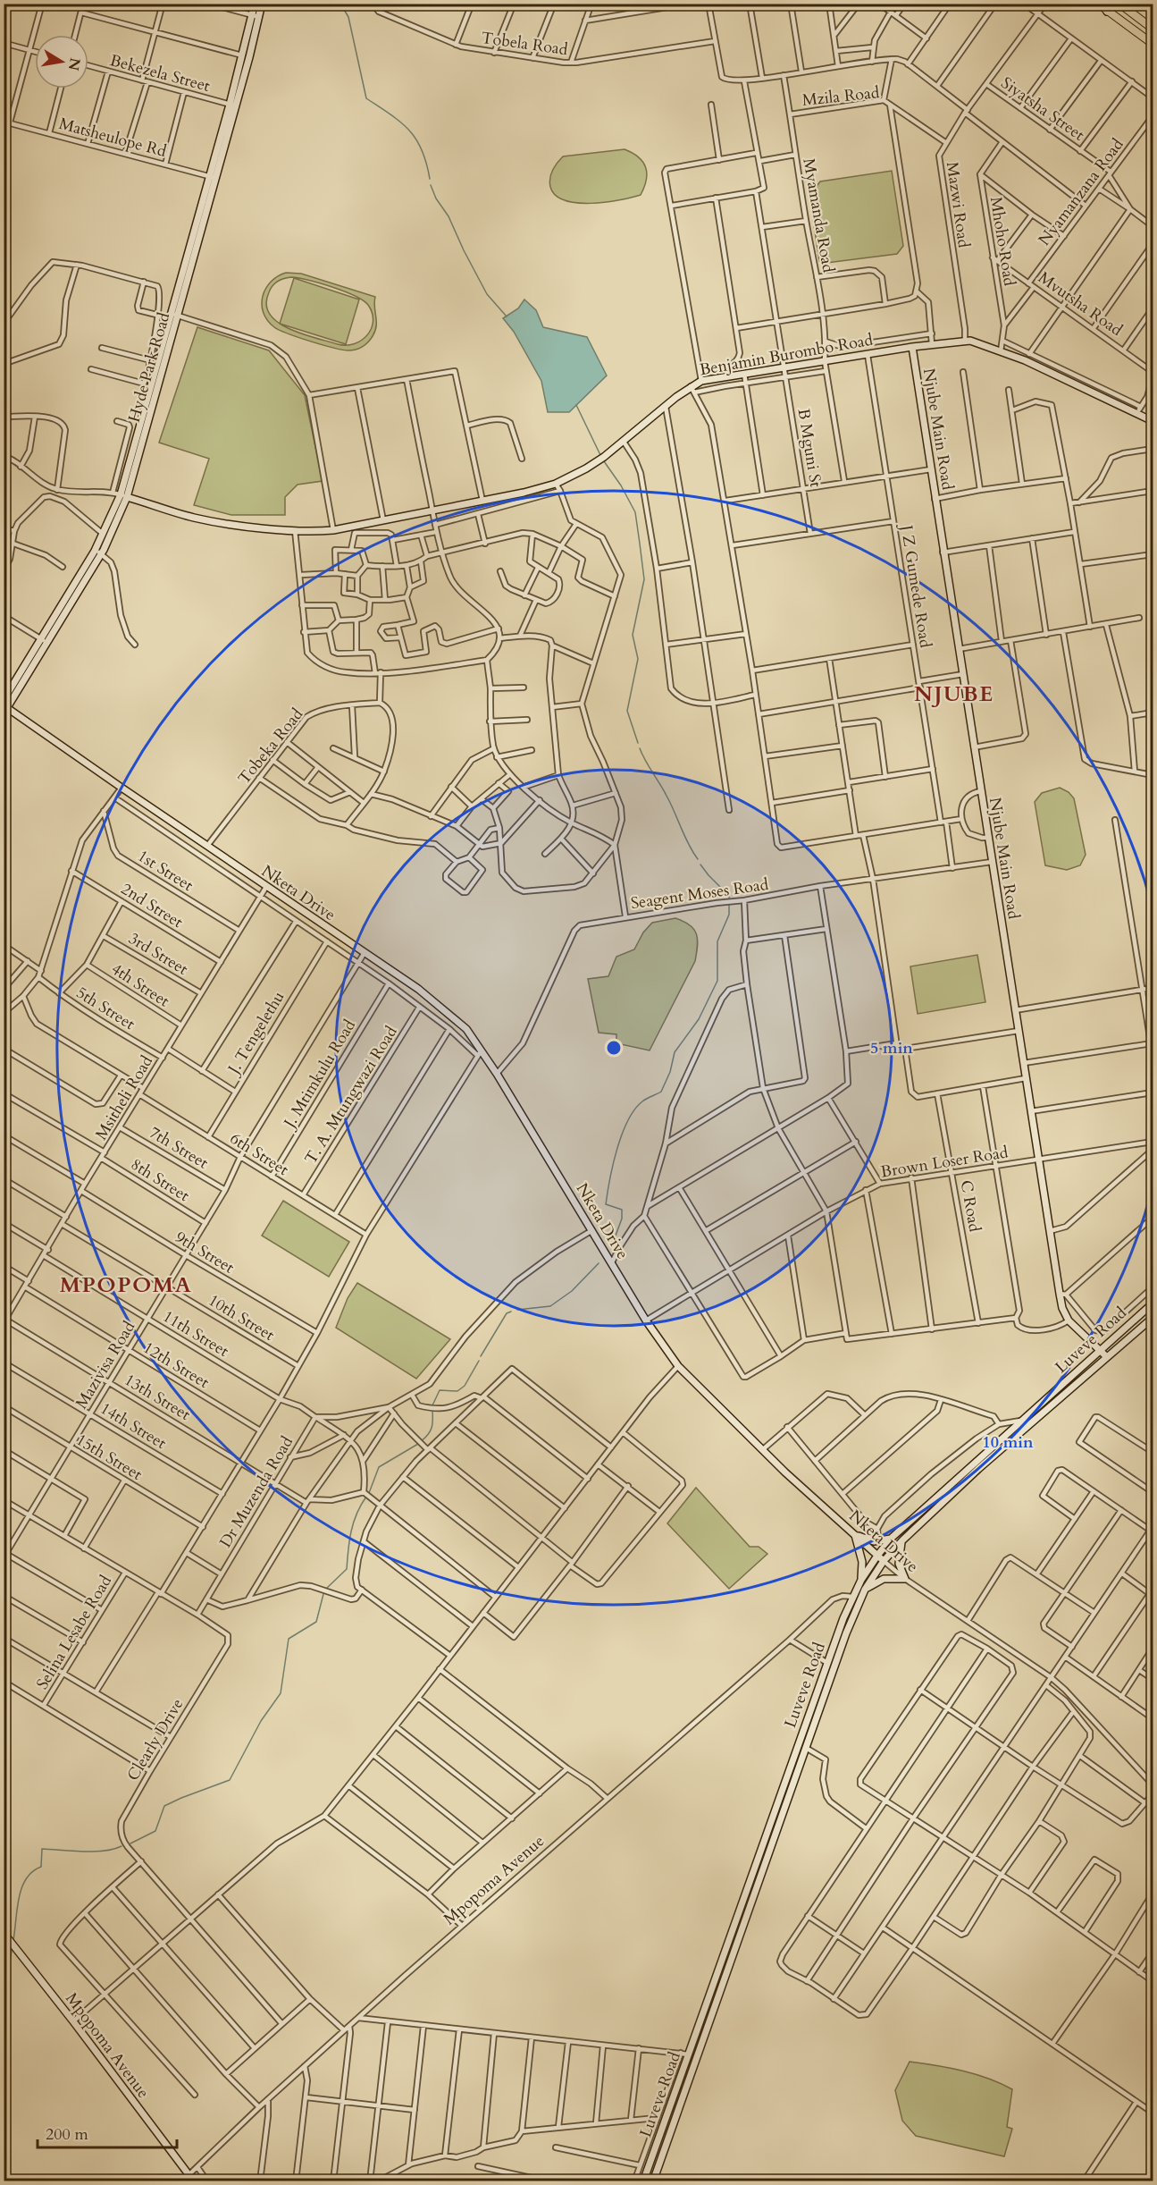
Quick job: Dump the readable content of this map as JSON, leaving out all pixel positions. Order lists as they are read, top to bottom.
{
  "streets": {
    "street": [
      "Tobela Road",
      "Bekezela Street",
      "Mzila Road",
      "Siyatsha Street",
      "Matsheulope Rd",
      "Nyamanzana Road",
      "Mazwi Road",
      "Myamanda Road",
      "Mhoho Road",
      "Mvutsha Road",
      "Benjamin Burombo Road",
      "Hyde Park Road",
      "Njube Main Road",
      "B Mguni St",
      "J Z Gumede Road",
      "Tobeka Road",
      "1st Street",
      "Nketa Drive",
      "Seagent Moses Road",
      "2nd Street",
      "3rd Street",
      "4th Street",
      "5th Street",
      "J. Tengelethu",
      "J. Mtimkulu Road",
      "T. A. Mtungwazi Road",
      "Msitheli Road",
      "7th Street",
      "6th Street",
      "Brown Loser Road",
      "8th Street",
      "C Road",
      "9th Street",
      "10th Street",
      "11th Street",
      "Luveve Road",
      "Mazivisa Road",
      "12th Street",
      "13th Street",
      "14th Street",
      "15th Street",
      "Dr Muzenda Road",
      "Selina Lesabe Road",
      "Clearly Drive",
      "Mpopoma Avenue"
    ]
  },
  "crossings": [
    ["Bekezela Street", "Hyde Park Road"],
    ["Mzila Road", "Mazwi Road"],
    ["Mzila Road", "Myamanda Road"],
    ["Siyatsha Street", "Nyamanzana Road"],
    ["Siyatsha Street", "Mazwi Road"],
    ["Matsheulope Rd", "Hyde Park Road"],
    ["Nyamanzana Road", "Mvutsha Road"],
    ["Mazwi Road", "Benjamin Burombo Road"],
    ["Myamanda Road", "Benjamin Burombo Road"],
    ["Mhoho Road", "Mvutsha Road"],
    ["Mhoho Road", "Benjamin Burombo Road"],
    ["Benjamin Burombo Road", "Hyde Park Road"],
    ["Benjamin Burombo Road", "Njube Main Road"],
    ["Benjamin Burombo Road", "B Mguni St"],
    ["Benjamin Burombo Road", "J Z Gumede Road"],
    ["Hyde Park Road", "Nketa Drive"],
    ["Njube Main Road", "Seagent Moses Road"],
    ["Njube Main Road", "Brown Loser Road"],
    ["Njube Main Road", "Luveve Road"],
    ["J Z Gumede Road", "Seagent Moses Road"],
    ["Tobeka Road", "Nketa Drive"],
    ["1st Street", "Msitheli Road"],
    ["Nketa Drive", "Seagent Moses Road"],
    ["Nketa Drive", "Msitheli Road"],
    ["Nketa Drive", "Brown Loser Road"],
    ["Nketa Drive", "Luveve Road"],
    ["Nketa Drive", "Mazivisa Road"],
    ["2nd Street", "Msitheli Road"],
    ["3rd Street", "Msitheli Road"],
    ["4th Street", "Msitheli Road"],
    ["5th Street", "Msitheli Road"],
    ["J. Tengelethu", "6th Street"],
    ["J. Mtimkulu Road", "6th Street"],
    ["T. A. Mtungwazi Road", "6th Street"],
    ["Msitheli Road", "7th Street"],
    ["Msitheli Road", "6th Street"],
    ["Msitheli Road", "8th Street"],
    ["Msitheli Road", "9th Street"],
    ["Msitheli Road", "10th Street"],
    ["Msitheli Road", "11th Street"],
    ["Msitheli Road", "12th Street"],
    ["Msitheli Road", "13th Street"],
    ["7th Street", "Mazivisa Road"],
    ["6th Street", "Mazivisa Road"],
    ["Brown Loser Road", "C Road"],
    ["8th Street", "Mazivisa Road"],
    ["9th Street", "Mazivisa Road"],
    ["10th Street", "Mazivisa Road"],
    ["11th Street", "Mazivisa Road"],
    ["Luveve Road", "Mpopoma Avenue"],
    ["Mazivisa Road", "12th Street"],
    ["Mazivisa Road", "13th Street"],
    ["Mazivisa Road", "14th Street"],
    ["Mazivisa Road", "15th Street"],
    ["Mazivisa Road", "Clearly Drive"],
    ["13th Street", "Dr Muzenda Road"],
    ["Dr Muzenda Road", "Clearly Drive"],
    ["Selina Lesabe Road", "Clearly Drive"]
  ],
  "districts": ["NJUBE", "MPOPOMA"],
  "scale_bar": "200 m",
  "north": "right",
  "rings": ["5 min", "10 min"]
}
